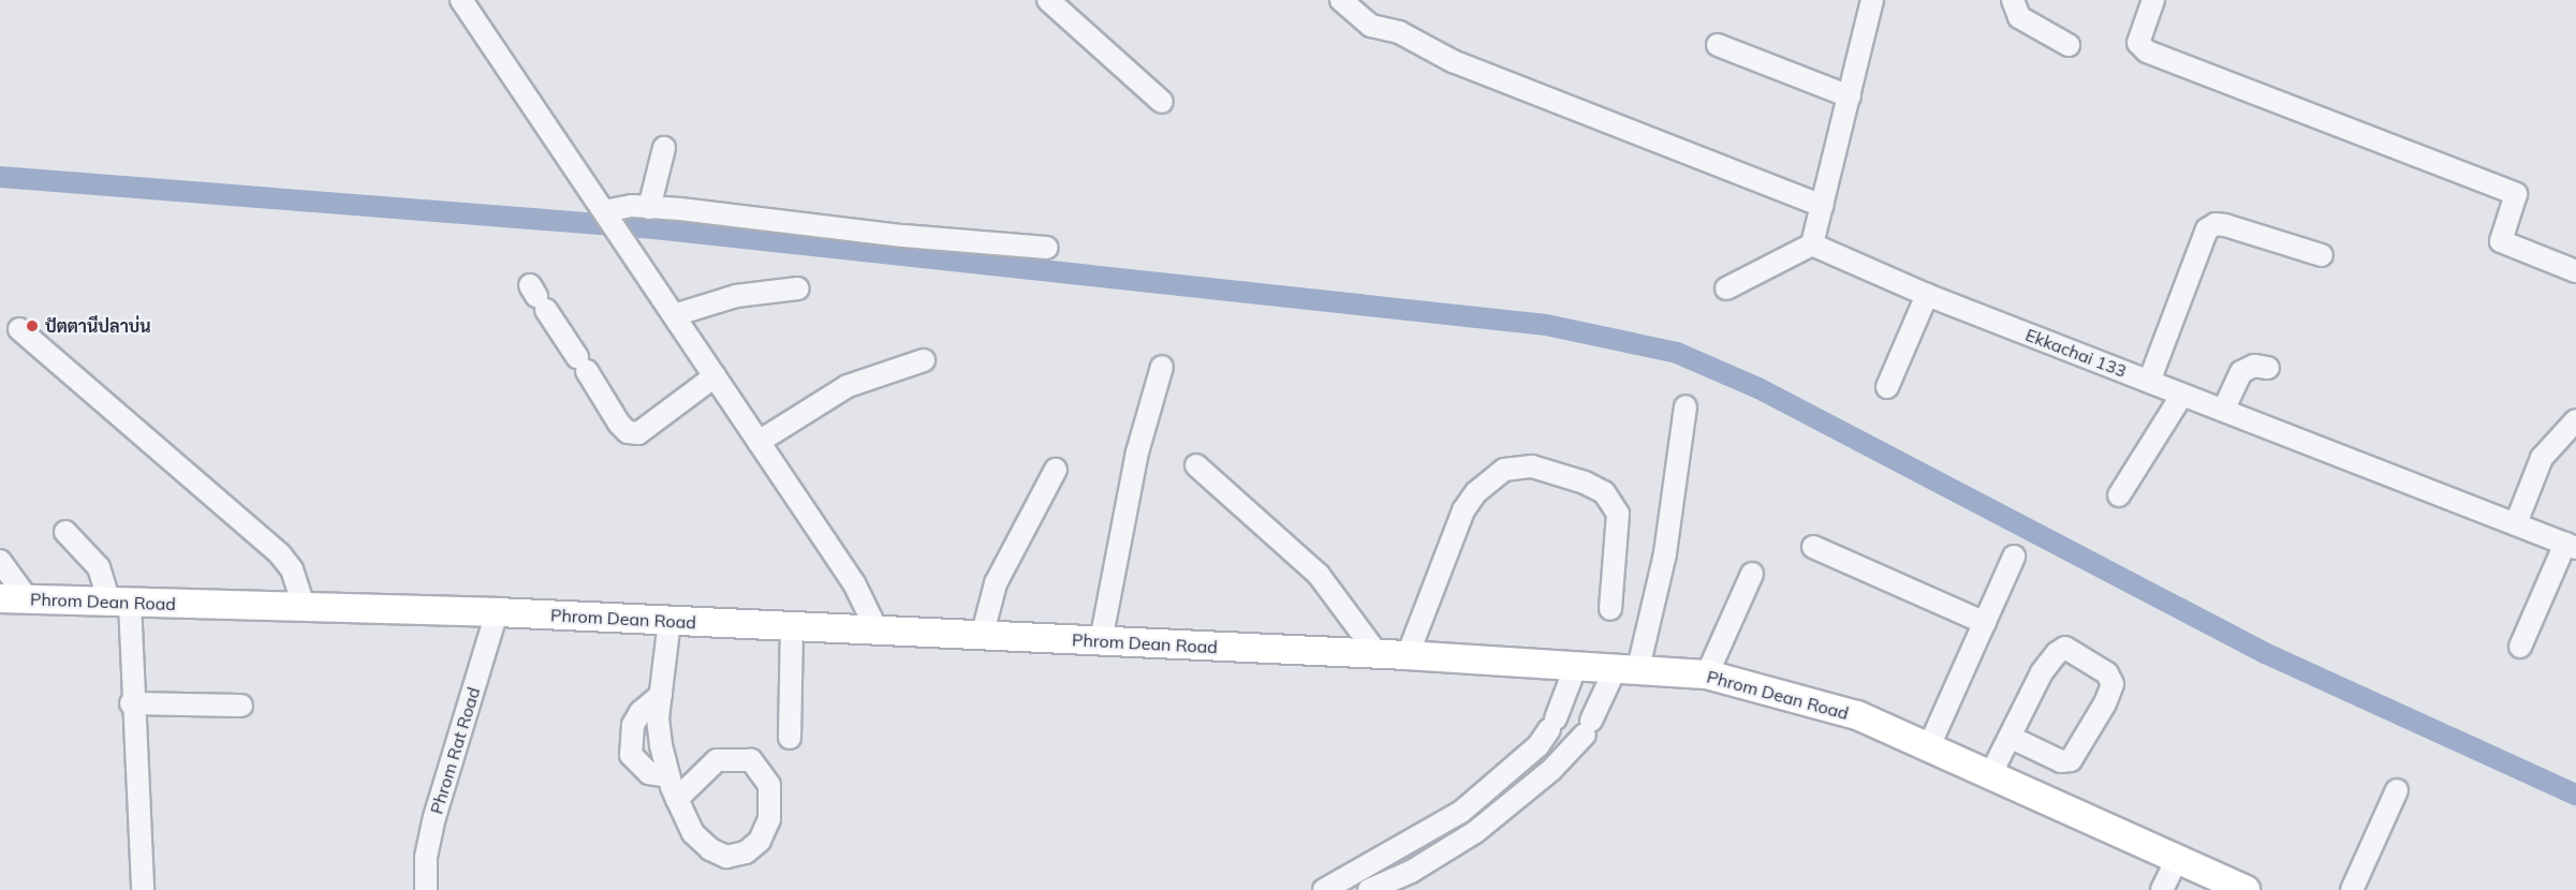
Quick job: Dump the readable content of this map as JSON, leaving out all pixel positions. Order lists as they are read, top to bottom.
{
  "streets": {
    "main road": ["Phrom Dean Road"],
    "street": ["Ekkachai 133", "Phrom Rat Road"]
  },
  "crossings": [
    ["Phrom Dean Road", "Phrom Rat Road"]
  ],
  "places": ["ปัตตานีปลาบ่น"]
}
